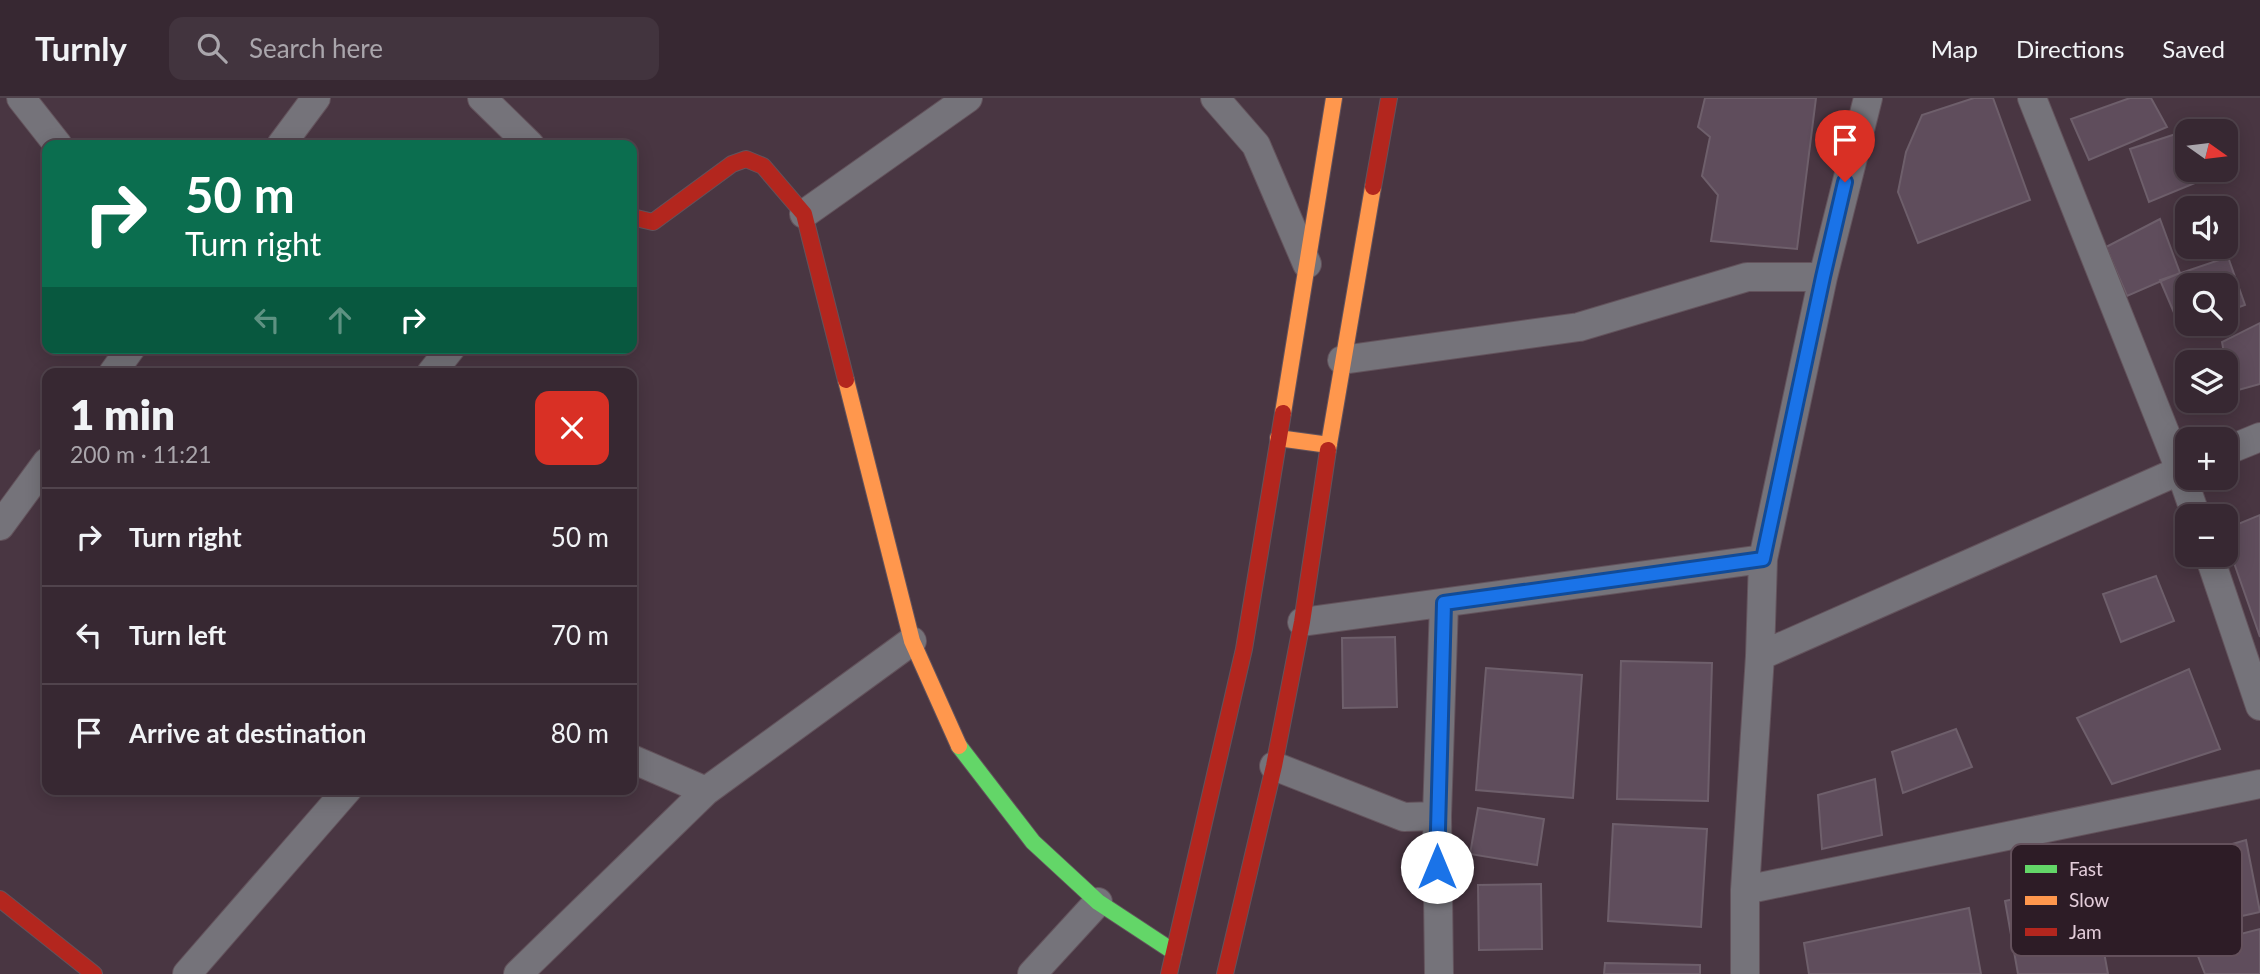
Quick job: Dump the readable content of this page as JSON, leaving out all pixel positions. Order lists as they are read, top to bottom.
{
  "legend": ["Fast", "Slow", "Jam"],
  "north": "right",
  "page": {
    "header": "Turnly",
    "search": "Search here",
    "nav": ["Map", "Directions", "Saved"],
    "map_buttons": ["+", "−"],
    "turn": ["50 m", "Turn right"],
    "heading": ["1 min", "200 m · 11:21"],
    "list": [
      {
        "name": "Turn right",
        "value": "50 m"
      },
      {
        "name": "Turn left",
        "value": "70 m"
      },
      {
        "name": "Arrive at destination",
        "value": "80 m"
      }
    ]
  }
}
